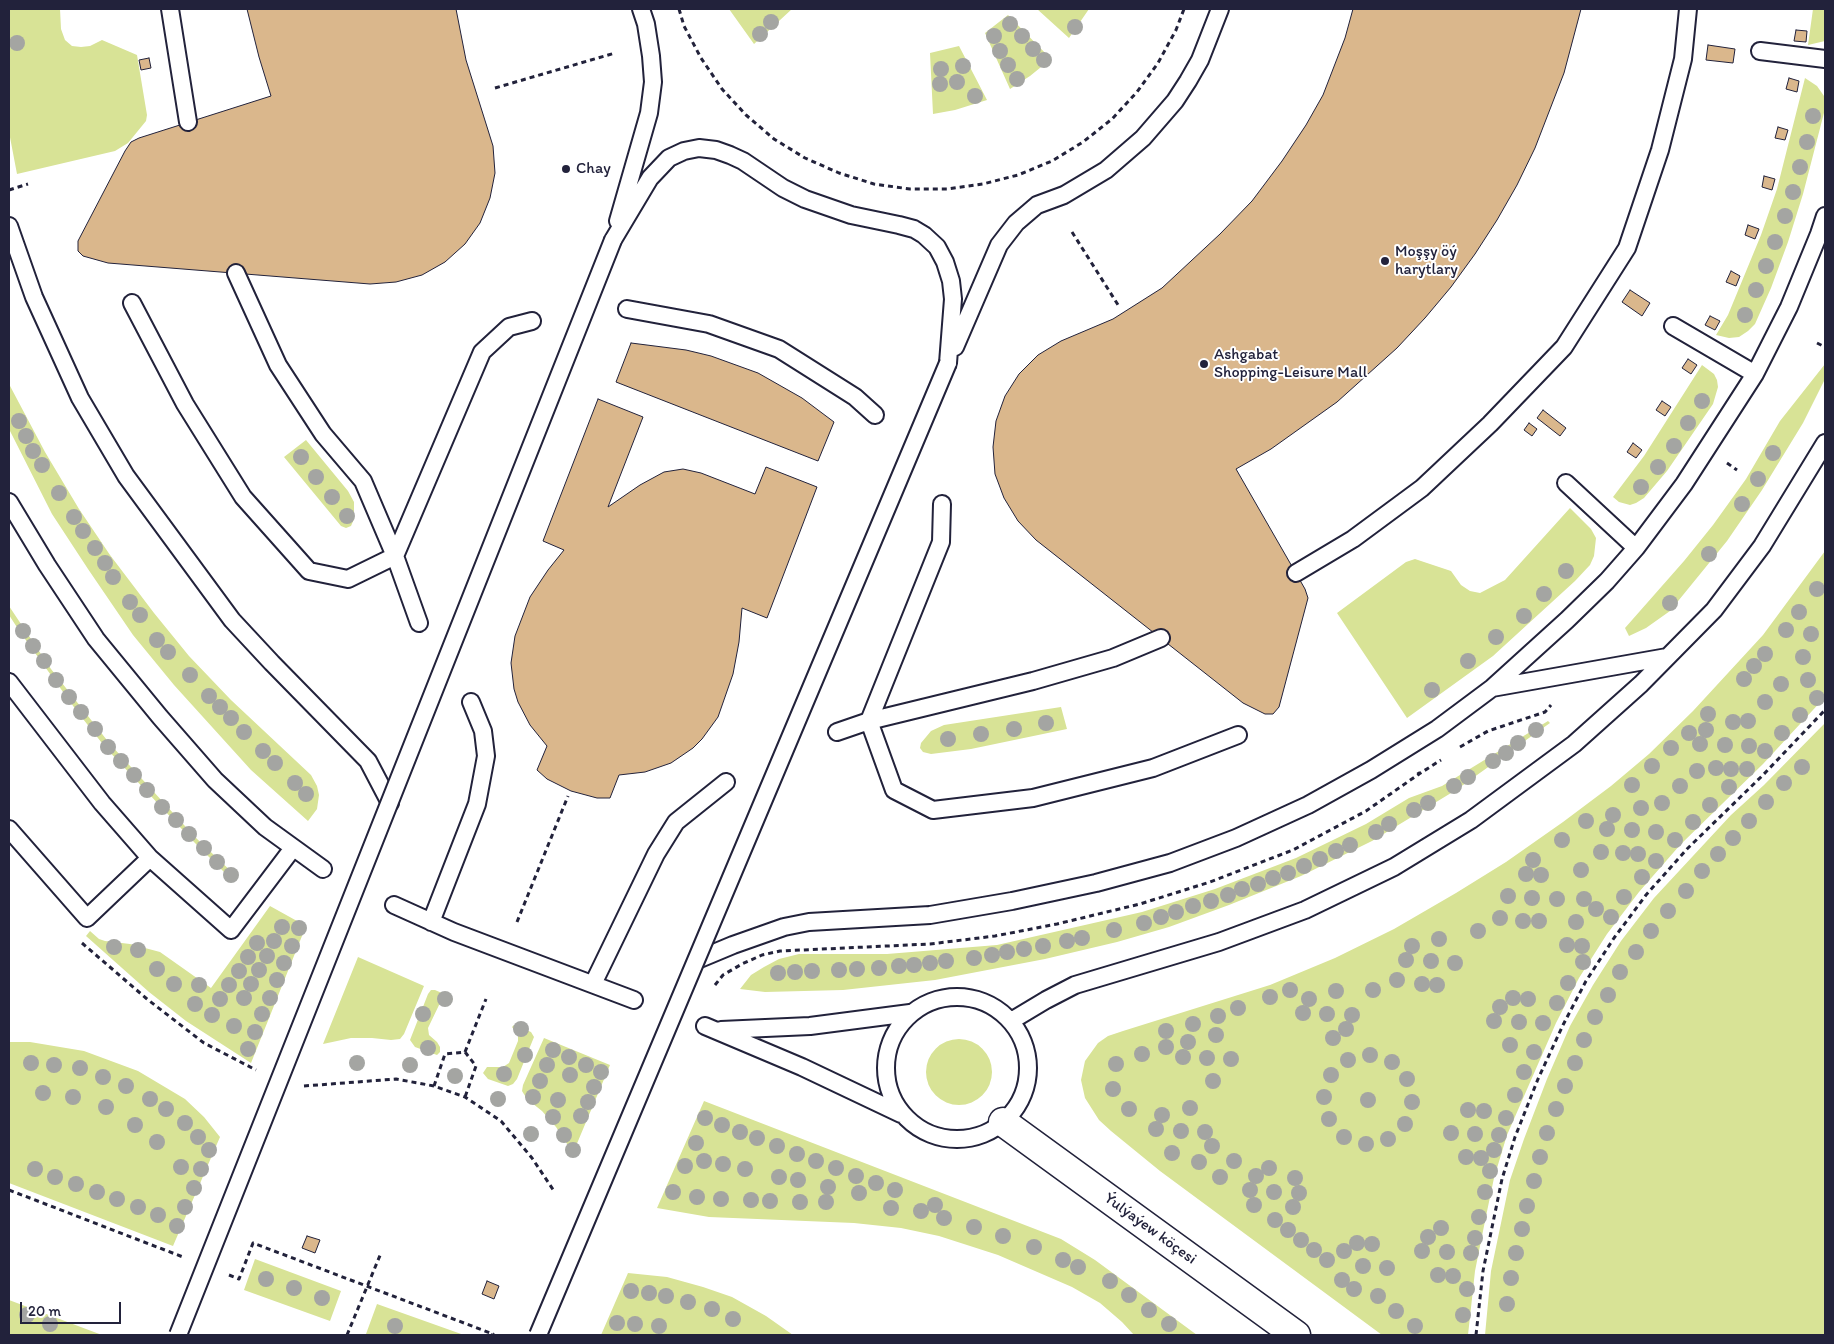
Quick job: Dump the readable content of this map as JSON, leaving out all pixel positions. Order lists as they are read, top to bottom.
{
  "streets": {
    "street": ["Ýulýaýew köçesi"]
  },
  "places": ["Chay", "Moşşy öý harytlary", "Ashgabat Shopping-Leisure Mall"],
  "scale_bar": "20 m"
}
